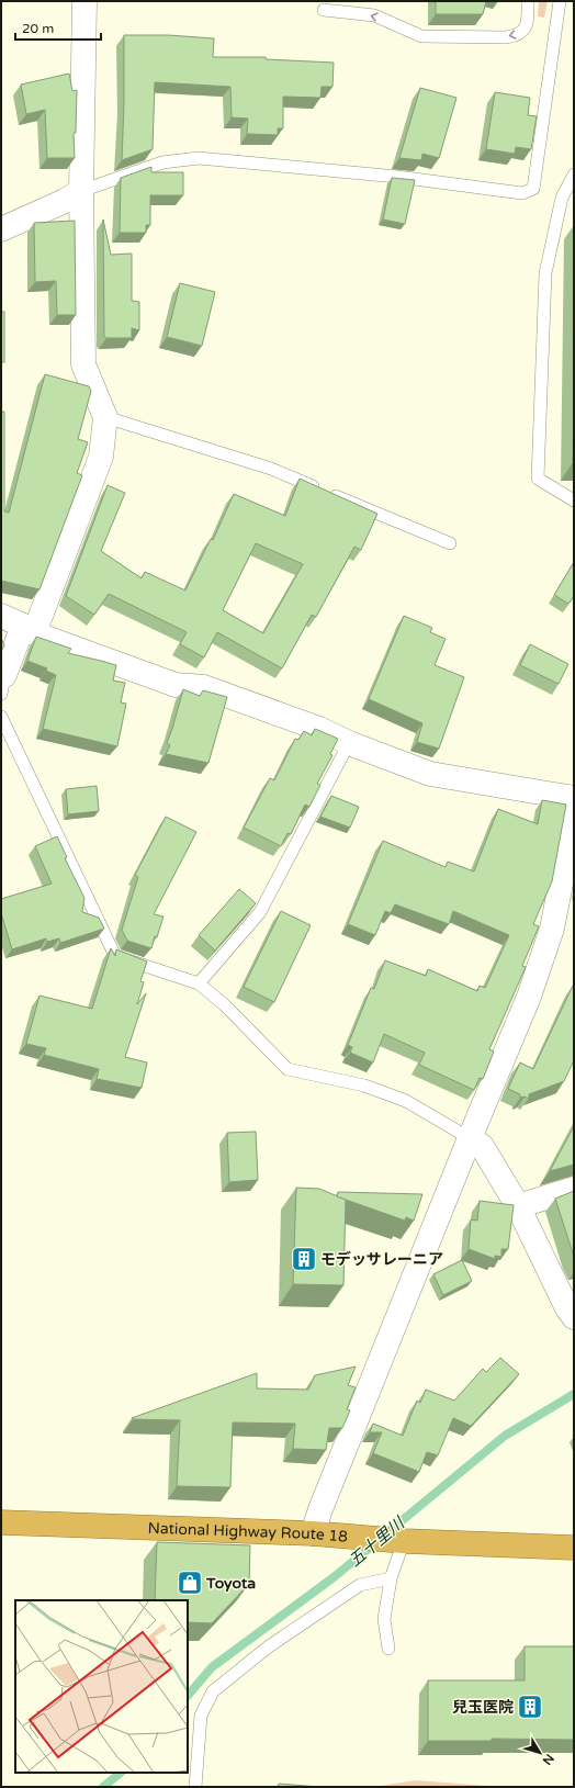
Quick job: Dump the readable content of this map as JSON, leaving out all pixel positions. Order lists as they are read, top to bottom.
{
  "streets": {
    "highway": ["National Highway Route 18"]
  },
  "water": ["五十里川"],
  "places": {
    "building": ["モデッサレーニア", "兒玉医院"],
    "shop": ["Toyota"]
  },
  "scale_bar": "20 m",
  "north": "bottom right"
}
